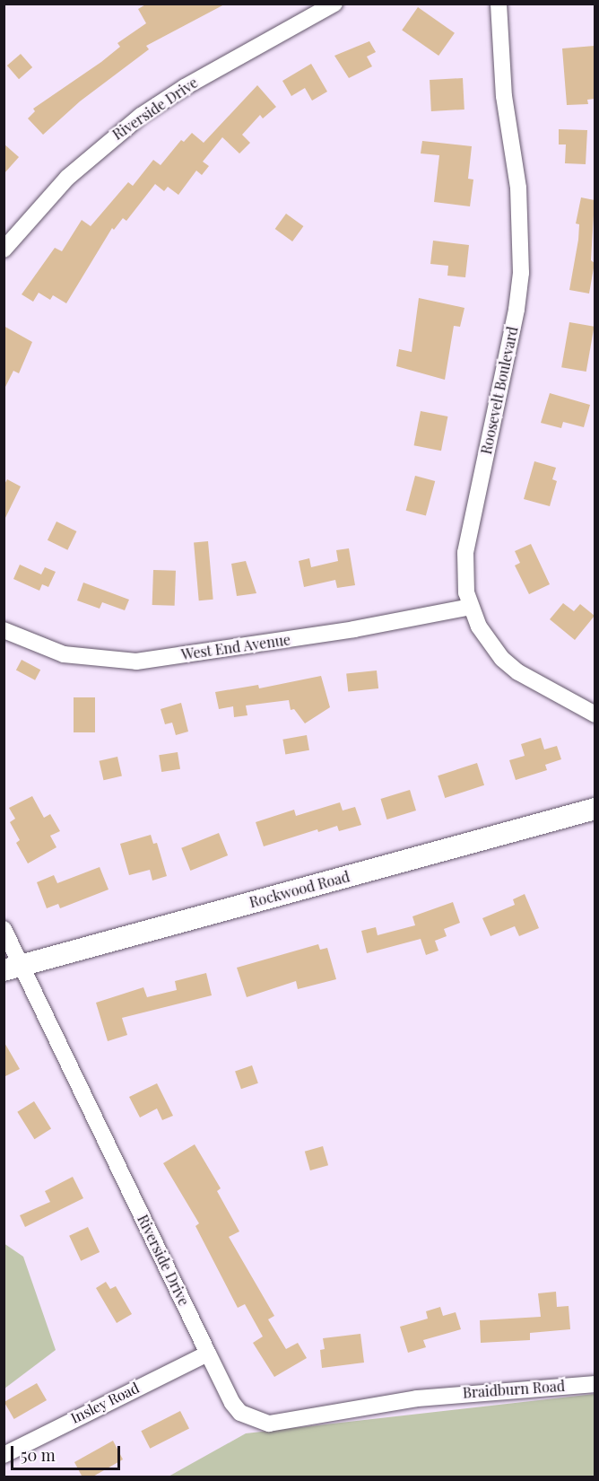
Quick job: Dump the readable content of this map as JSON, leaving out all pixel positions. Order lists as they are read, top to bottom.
{
  "streets": {
    "street": [
      "Riverside Drive",
      "Roosevelt Boulevard",
      "West End Avenue",
      "Rockwood Road",
      "Braidburn Road",
      "Insley Road"
    ]
  },
  "crossings": [
    ["Riverside Drive", "Rockwood Road"],
    ["Riverside Drive", "Braidburn Road"],
    ["Riverside Drive", "Insley Road"],
    ["Roosevelt Boulevard", "West End Avenue"]
  ],
  "scale_bar": "50 m"
}
